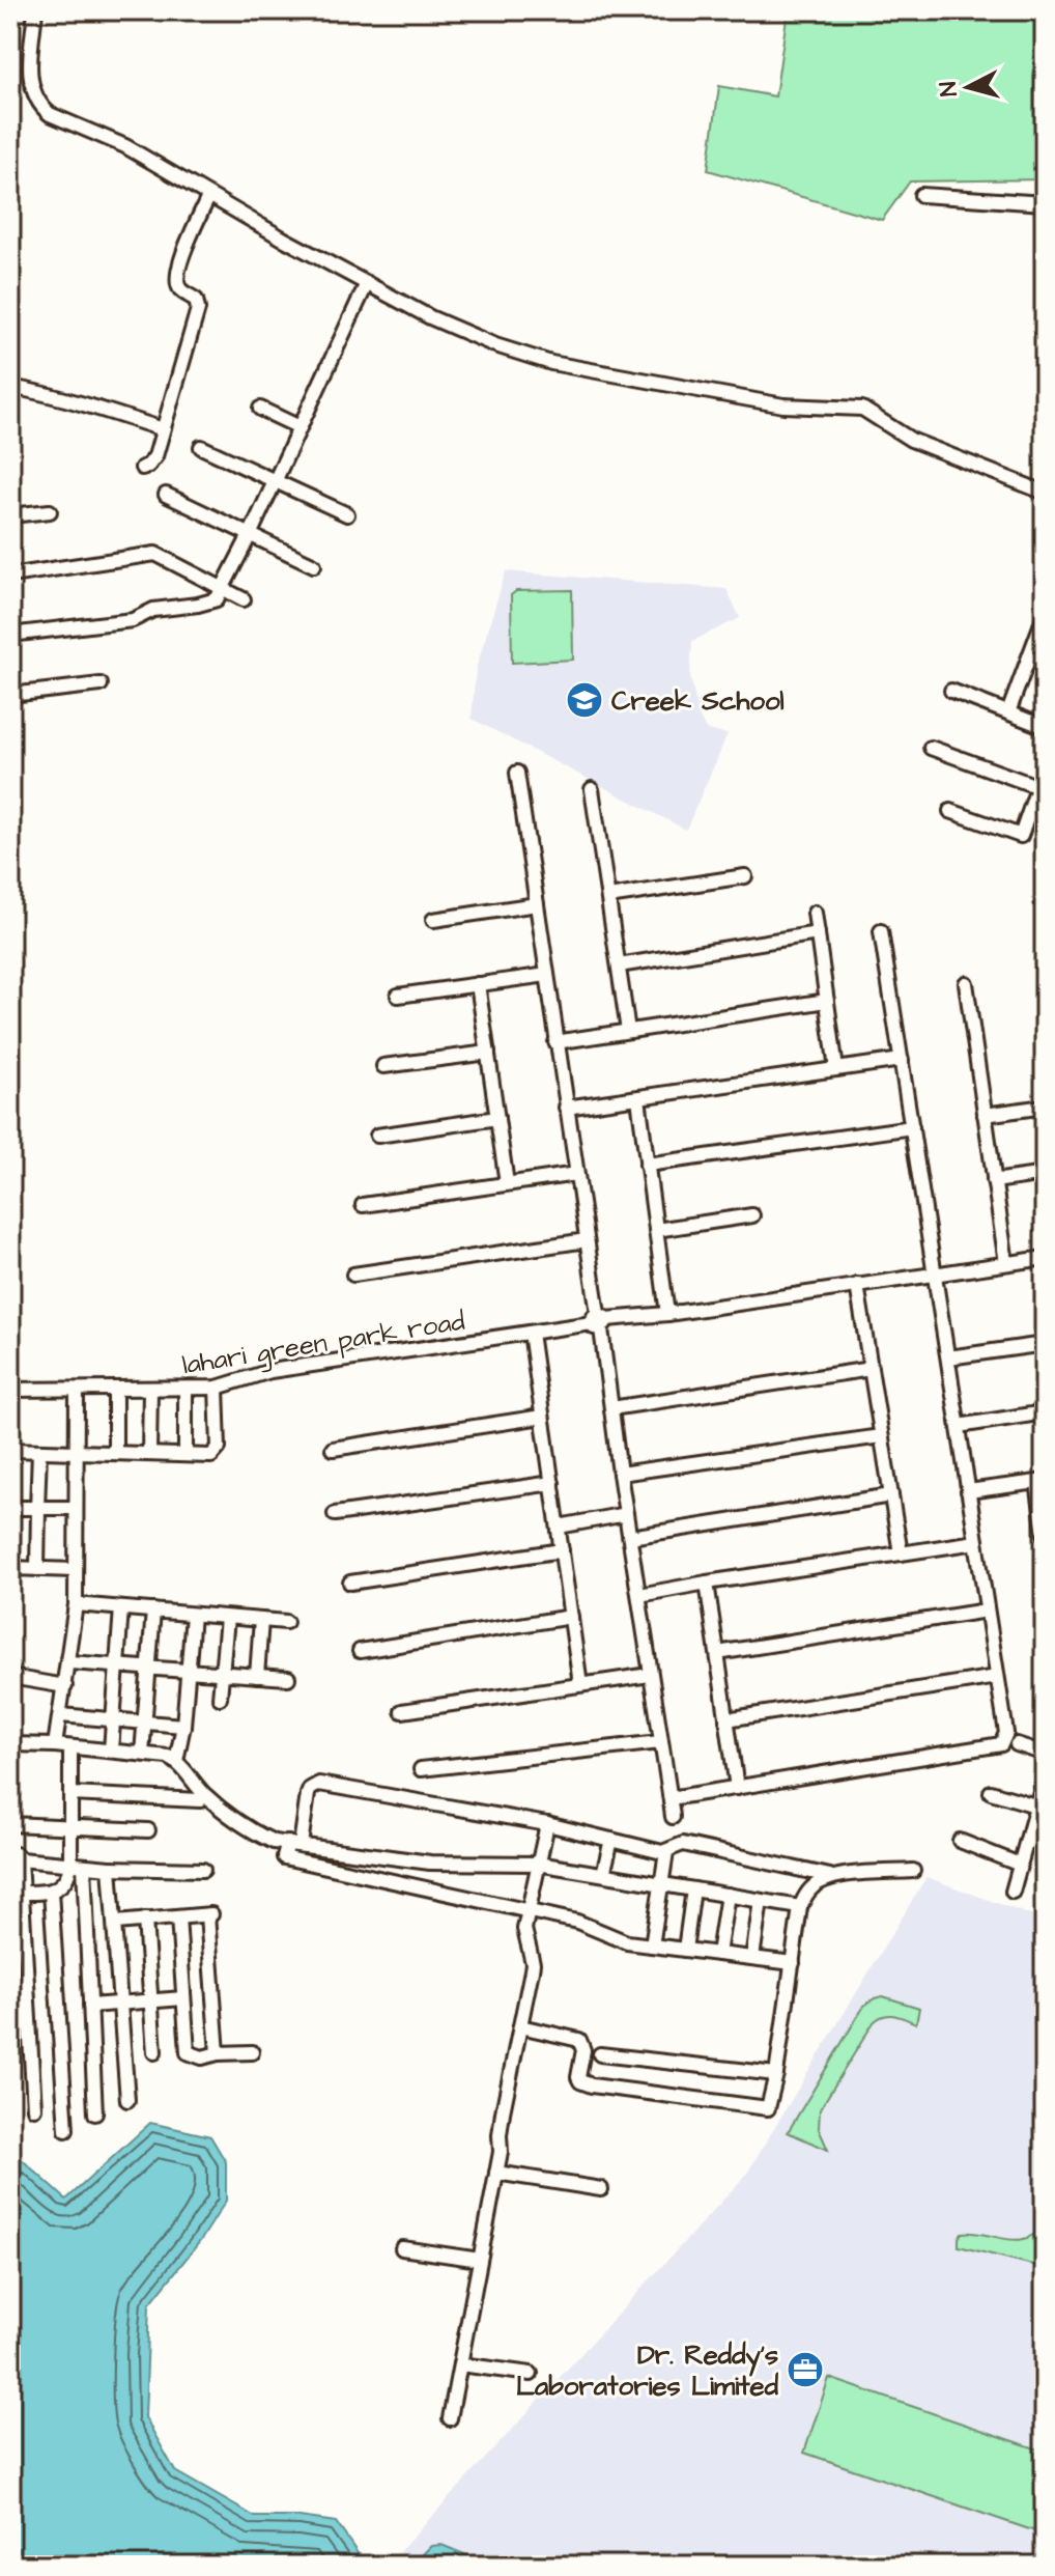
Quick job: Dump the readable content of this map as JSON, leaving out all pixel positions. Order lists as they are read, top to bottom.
{
  "streets": {
    "street": ["lahari green park road"]
  },
  "places": {
    "school or university": ["Creek School"],
    "office": ["Dr. Reddy's Laboratories Limited"]
  },
  "north": "left"
}
